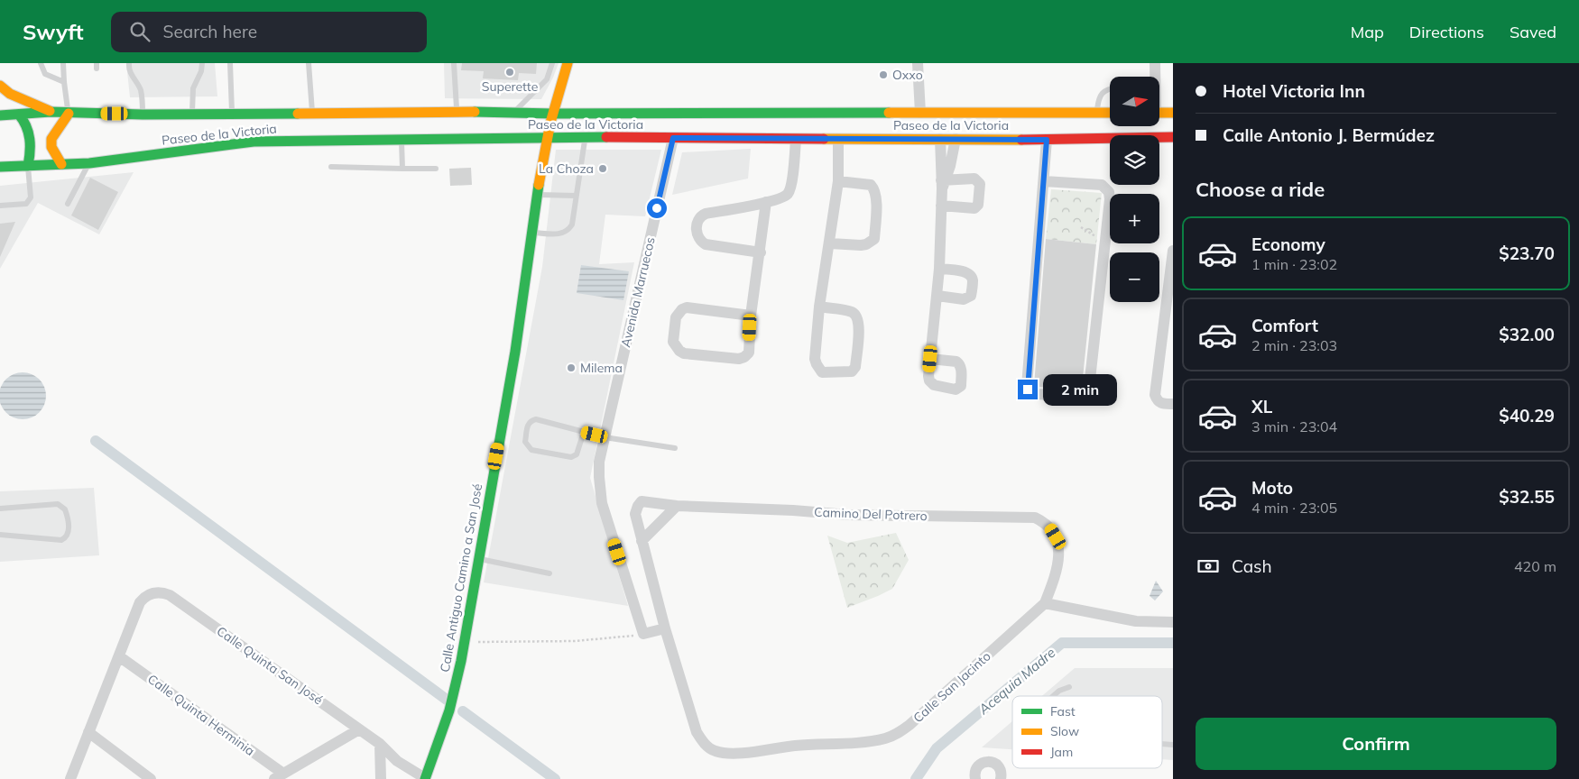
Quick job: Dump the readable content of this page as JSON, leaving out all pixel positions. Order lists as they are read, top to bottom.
{
  "streets": {
    "main road": ["Paseo de la Victoria", "Calle Antiguo Camino a San José"],
    "street": [
      "Avenida Marruecos",
      "Camino Del Potrero",
      "Calle Quinta San José",
      "Calle San Jacinto",
      "Calle Quinta Herminia"
    ]
  },
  "crossings": [
    ["Paseo de la Victoria", "Avenida Marruecos"],
    ["Paseo de la Victoria", "Calle Antiguo Camino a San José"],
    ["Camino Del Potrero", "Calle San Jacinto"],
    ["Calle Antiguo Camino a San José", "Calle Quinta San José"],
    ["Calle Quinta San José", "Calle Quinta Herminia"]
  ],
  "water": ["Acequia Madre"],
  "places": [
    "Superette",
    "Oxxo",
    "La Choza",
    "Milema"
  ],
  "legend": ["Fast", "Slow", "Jam"],
  "north": "right",
  "page": {
    "header": "Swyft",
    "search": "Search here",
    "nav": ["Map", "Directions", "Saved"],
    "banner": ["Hotel Victoria Inn", "Calle Antonio J. Bermúdez"],
    "map_buttons": ["+", "−"],
    "heading": "Choose a ride",
    "list": [
      {
        "name": "Economy",
        "note": "1 min · 23:02",
        "value": "$23.70"
      },
      {
        "name": "Comfort",
        "note": "2 min · 23:03",
        "value": "$32.00"
      },
      {
        "name": "XL",
        "note": "3 min · 23:04",
        "value": "$40.29"
      },
      {
        "name": "Moto",
        "note": "4 min · 23:05",
        "value": "$32.55"
      }
    ],
    "bubble": "2 min",
    "pay": ["Cash", "420 m"],
    "buttons": "Confirm"
  }
}
